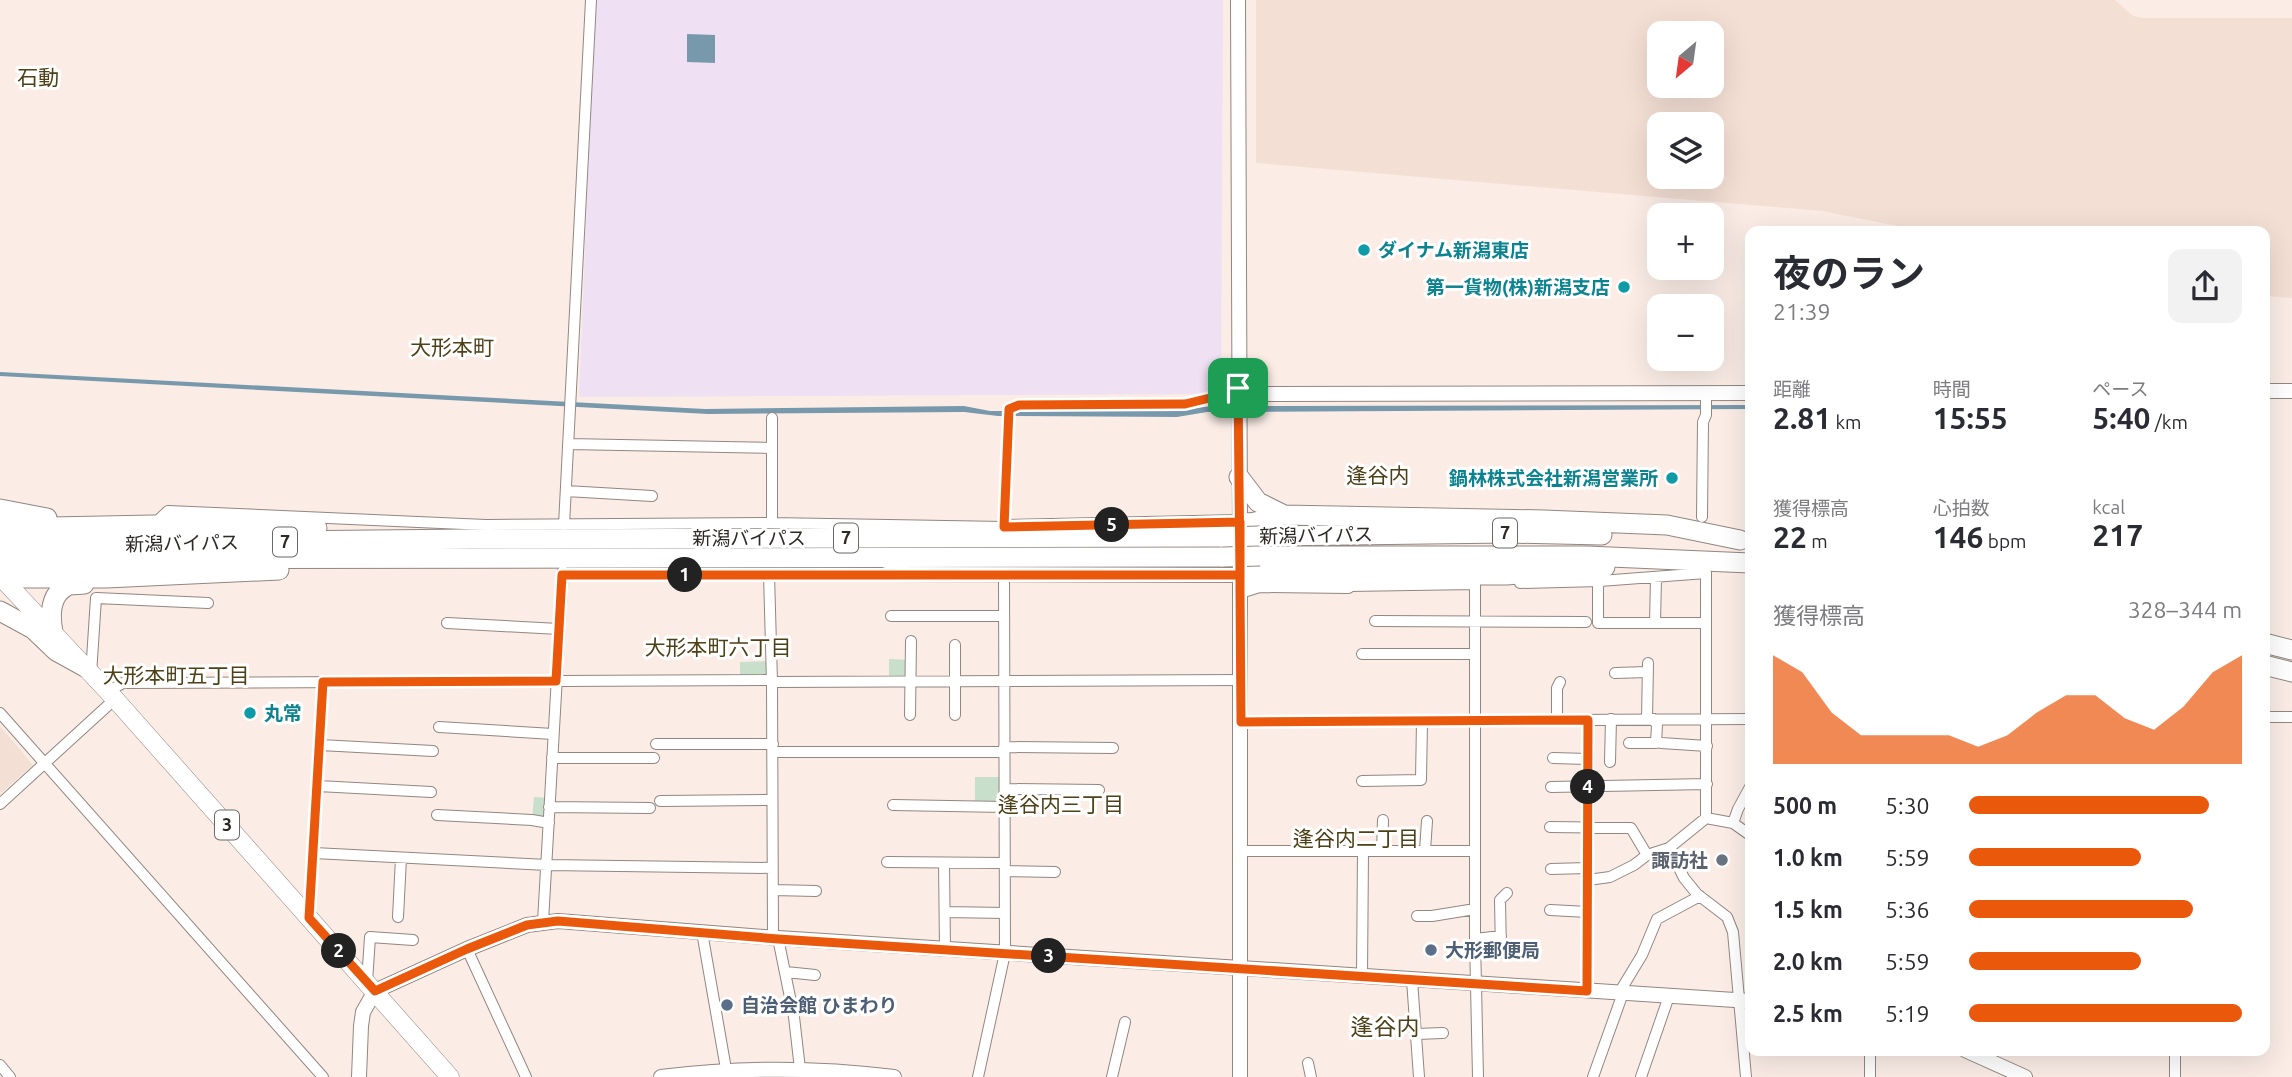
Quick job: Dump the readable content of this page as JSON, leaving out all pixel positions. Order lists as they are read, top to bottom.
{
  "streets": {
    "highway": ["7", "新潟バイパス"],
    "main road": ["3"]
  },
  "crossings": [
    ["新潟バイパス", "3"]
  ],
  "districts": [
    "石動",
    "大形本町",
    "逢谷内",
    "大形本町六丁目",
    "大形本町五丁目",
    "逢谷内三丁目",
    "逢谷内二丁目",
    "逢谷内"
  ],
  "places": [
    "ダイナム新潟東店",
    "第一貨物(株)新潟支店",
    "鍋林株式会社新潟営業所",
    "丸常",
    "諏訪社",
    "大形郵便局",
    "自治会館 ひまわり"
  ],
  "north": "bottom left",
  "page": {
    "map_buttons": ["+", "−"],
    "heading": ["夜のラン", "21:39"],
    "stats": [
      ["距離", "2.81 km"],
      ["時間", "15:55"],
      ["ペース", "5:40 /km"],
      ["獲得標高", "22 m"],
      ["心拍数", "146 bpm"],
      ["kcal", "217"]
    ],
    "pins": [
      "5",
      "1",
      "4",
      "2",
      "3"
    ],
    "chart": ["獲得標高", "328–344 m"],
    "list": [
      {
        "name": "500 m",
        "note": "5:30"
      },
      {
        "name": "1.0 km",
        "note": "5:59"
      },
      {
        "name": "1.5 km",
        "note": "5:36"
      },
      {
        "name": "2.0 km",
        "note": "5:59"
      },
      {
        "name": "2.5 km",
        "note": "5:19"
      }
    ]
  }
}
